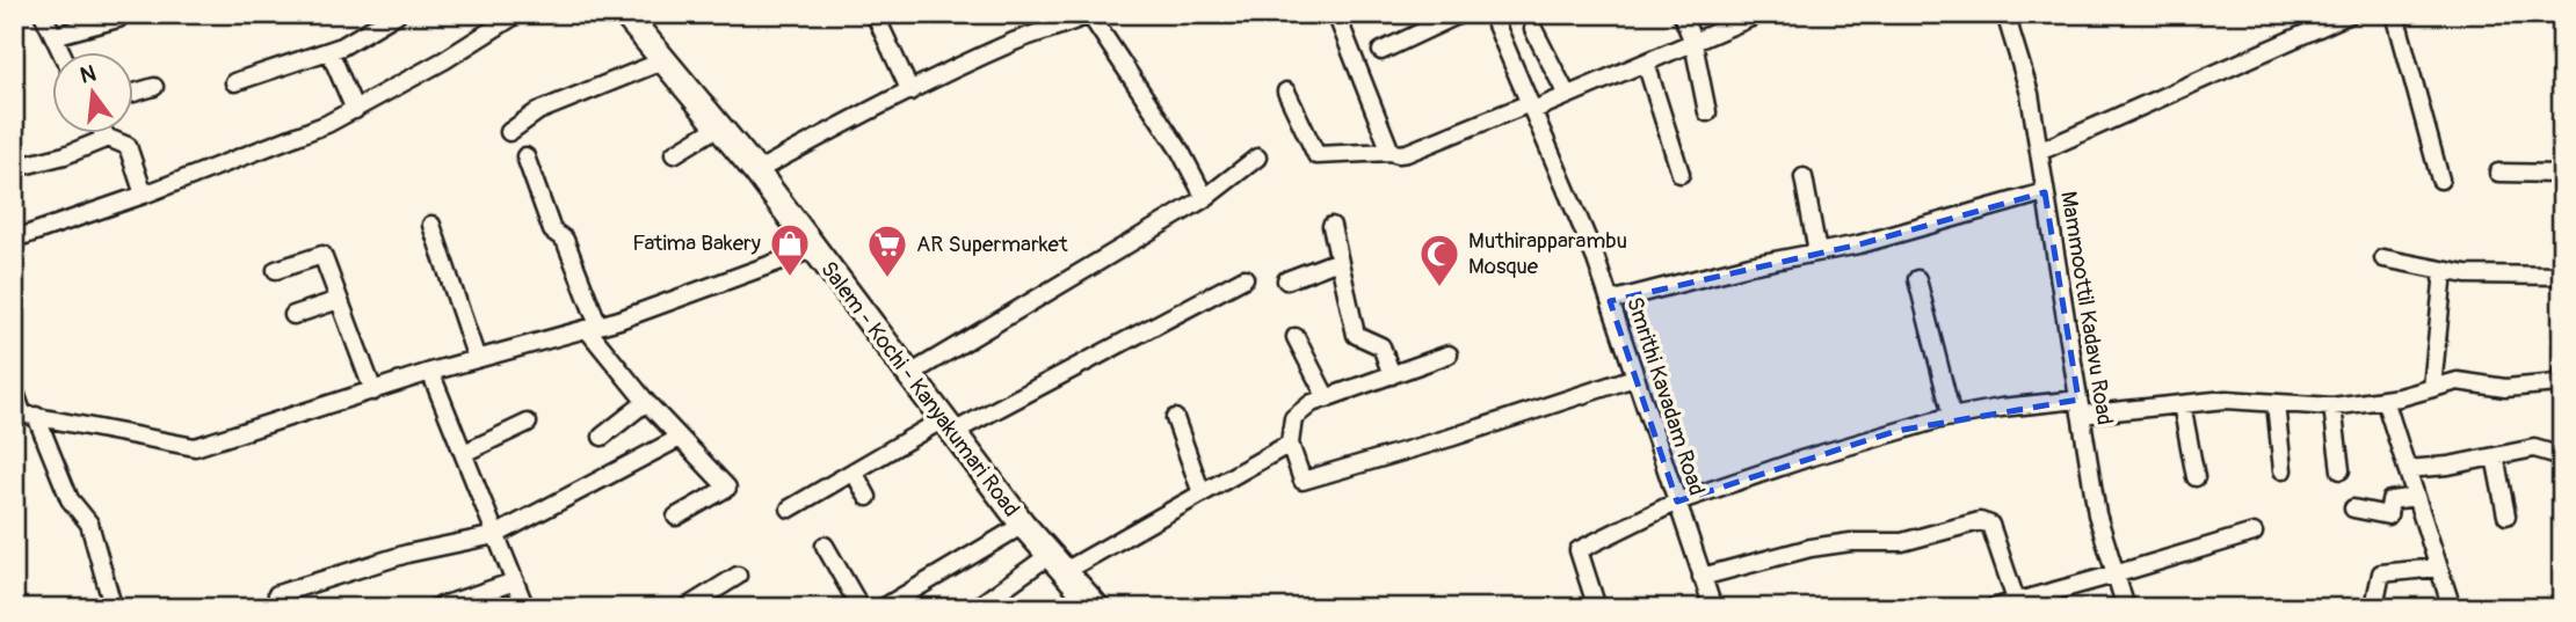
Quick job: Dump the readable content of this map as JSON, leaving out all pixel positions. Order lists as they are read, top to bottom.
{
  "streets": {
    "main road": ["Salem - Kochi - Kanyakumari Road"],
    "street": ["Mammoottil Kadavu Road", "Smrithi Kavadam Road"]
  },
  "places": {
    "shop": ["Fatima Bakery"],
    "supermarket": ["AR Supermarket"],
    "mosque": ["Muthirapparambu Mosque"]
  },
  "north": "top"
}
